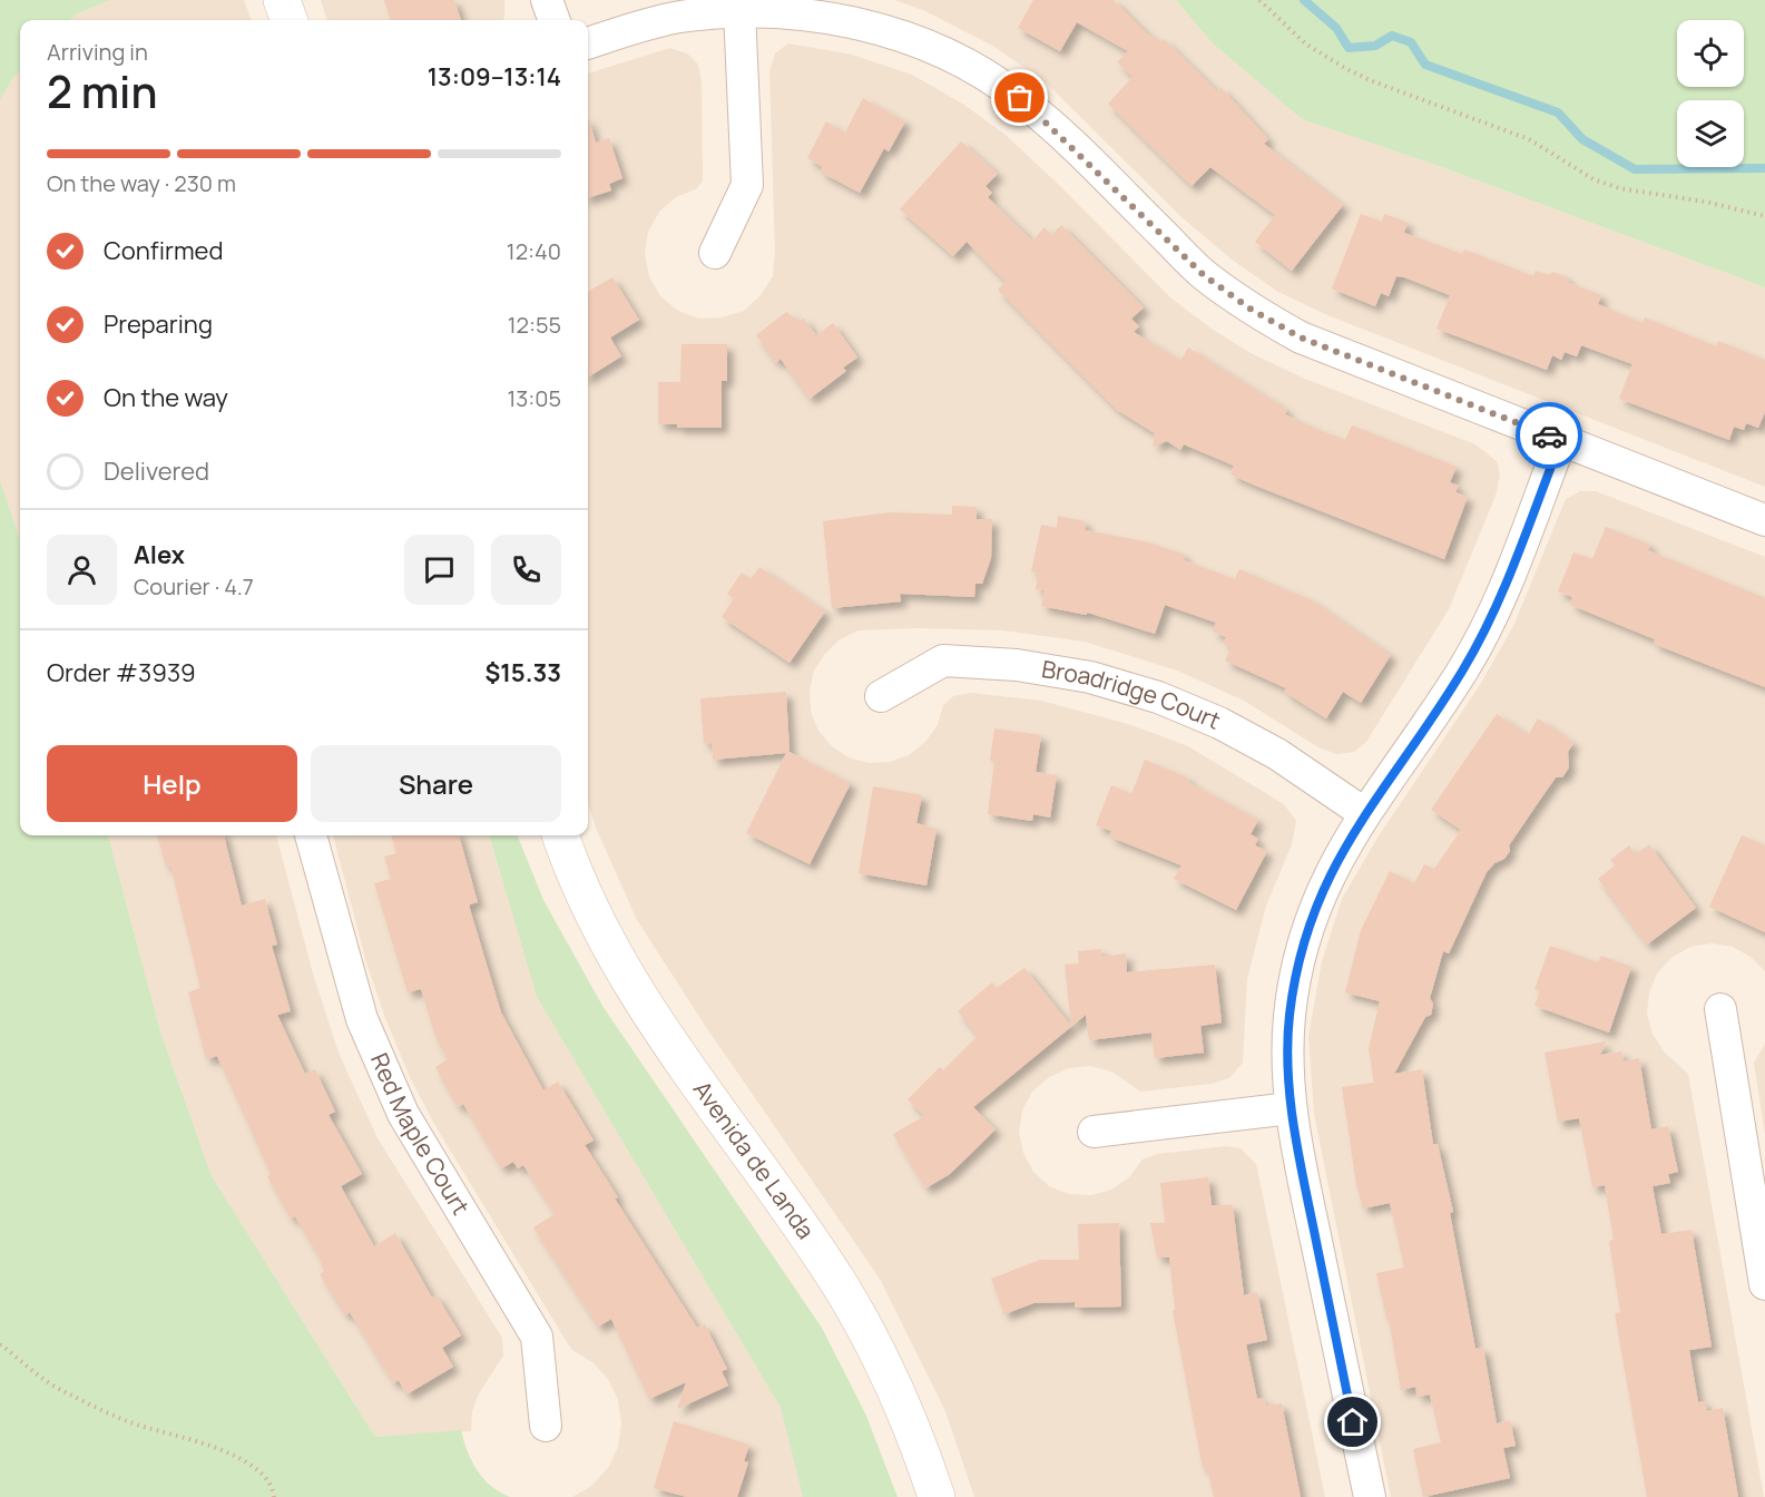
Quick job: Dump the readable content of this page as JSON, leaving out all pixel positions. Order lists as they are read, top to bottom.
{
  "streets": {
    "street": ["Broadridge Court", "Red Maple Court", "Avenida de Landa"]
  },
  "page": {
    "heading": ["2 min", "Arriving in", "13:09–13:14"],
    "panel": [
      "Alex",
      "Courier · 4.7",
      "Order #3939",
      "$15.33"
    ],
    "bar": "On the way · 230 m",
    "list": [
      ["Confirmed", "12:40"],
      ["Preparing", "12:55"],
      ["On the way", "13:05"],
      "Delivered"
    ],
    "buttons": ["Help", "Share"]
  }
}
